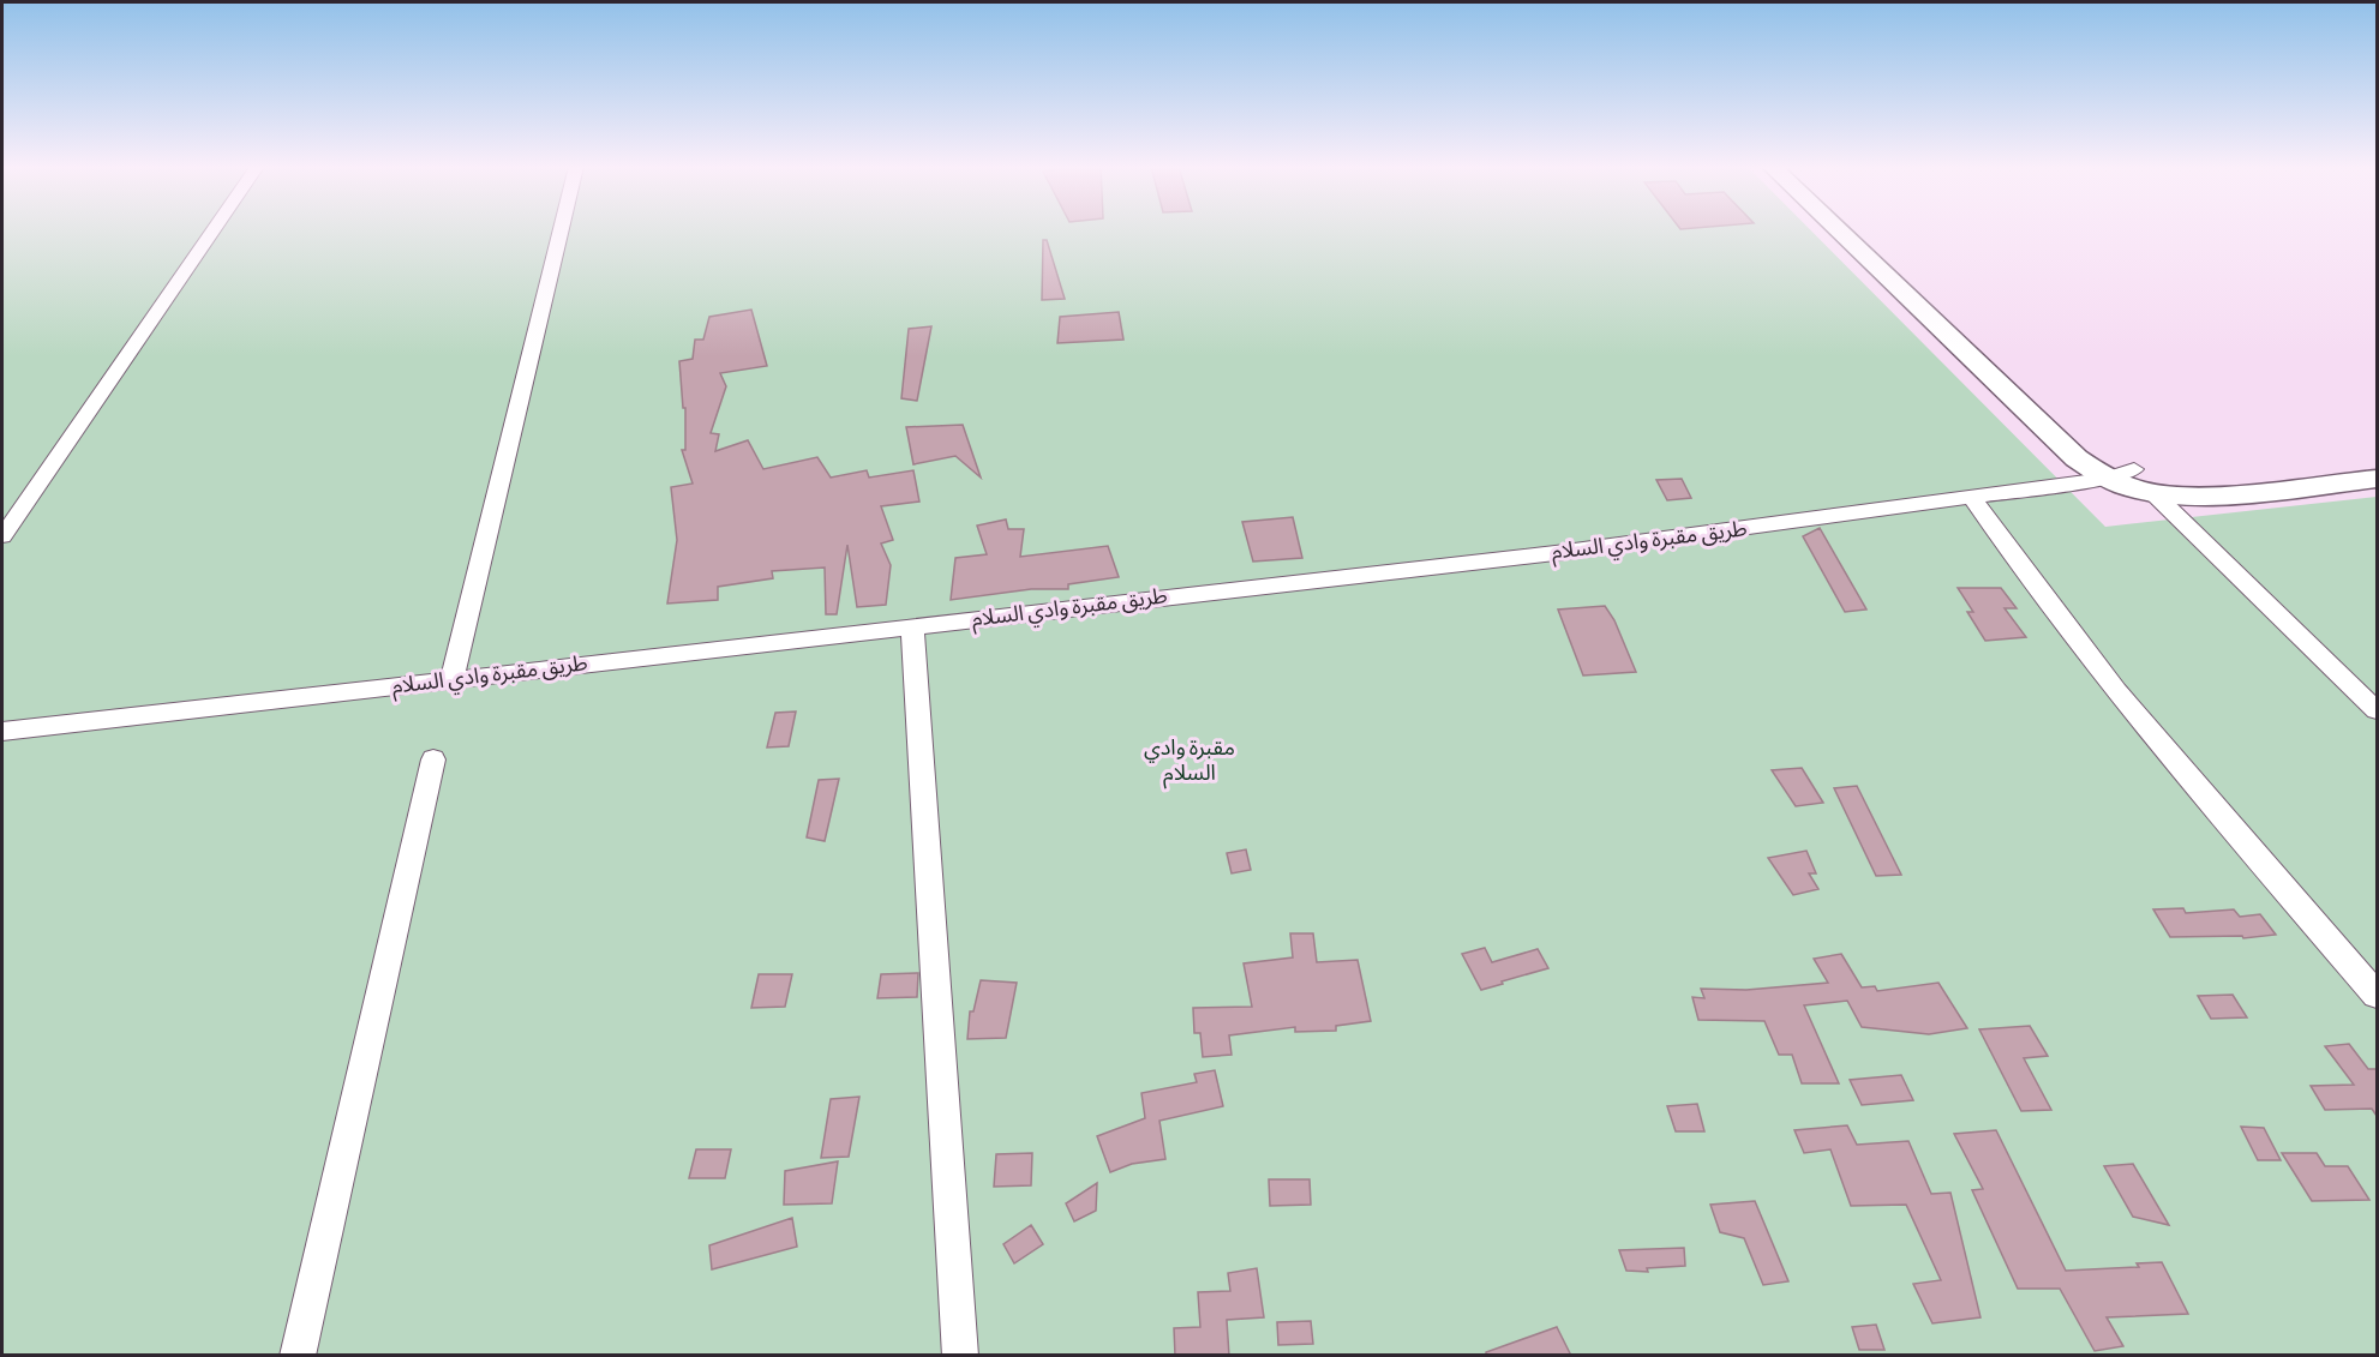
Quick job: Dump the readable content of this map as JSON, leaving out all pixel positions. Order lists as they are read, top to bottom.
{
  "streets": {
    "street": ["طريق مقبرة وادي السلام"]
  },
  "parks": ["مقبرة وادي السلام"]
}
